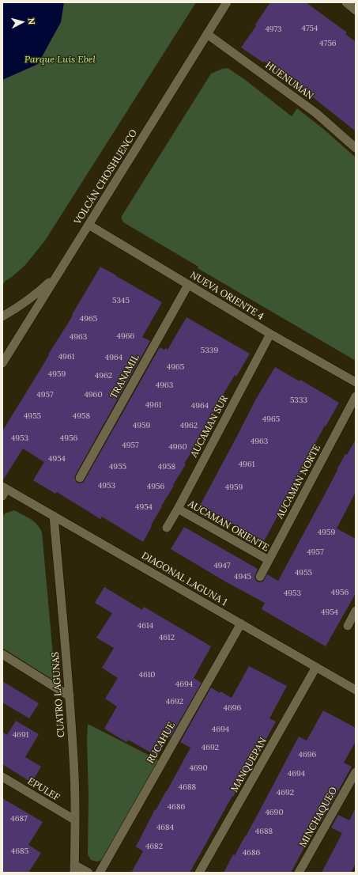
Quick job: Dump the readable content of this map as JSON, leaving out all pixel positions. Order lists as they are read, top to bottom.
{
  "streets": {
    "street": [
      "HUENUMAN",
      "VOLCÁN CHOSHUENCO",
      "NUEVA ORIENTE 4",
      "TRANAMIL",
      "AUCAMAN SUR",
      "AUCAMAN NORTE",
      "AUCAMAN ORIENTE",
      "DIAGONAL LAGUNA 1",
      "CUATRO LAGUNAS",
      "RUCAHUE",
      "MANQUEPAN",
      "EPULEF",
      "MINCHAQUEO"
    ]
  },
  "crossings": [
    ["HUENUMAN", "VOLCÁN CHOSHUENCO"],
    ["VOLCÁN CHOSHUENCO", "NUEVA ORIENTE 4"],
    ["NUEVA ORIENTE 4", "TRANAMIL"],
    ["NUEVA ORIENTE 4", "AUCAMAN SUR"],
    ["AUCAMAN SUR", "AUCAMAN ORIENTE"],
    ["AUCAMAN NORTE", "AUCAMAN ORIENTE"],
    ["DIAGONAL LAGUNA 1", "CUATRO LAGUNAS"],
    ["DIAGONAL LAGUNA 1", "RUCAHUE"],
    ["DIAGONAL LAGUNA 1", "MANQUEPAN"],
    ["CUATRO LAGUNAS", "EPULEF"]
  ],
  "parks": ["Parque Luis Ebel"],
  "house_numbers": [
    "4754",
    "4973",
    "4756",
    "5345",
    "4965",
    "4966",
    "4963",
    "5339",
    "4961",
    "4964",
    "4965",
    "4959",
    "4962",
    "4963",
    "4957",
    "4960",
    "5333",
    "4961",
    "4964",
    "4955",
    "4958",
    "4965",
    "4959",
    "4962",
    "4953",
    "4956",
    "4963",
    "4957",
    "4960",
    "4954",
    "4961",
    "4955",
    "4958",
    "4953",
    "4956",
    "4959",
    "4954",
    "4959",
    "4957",
    "4947",
    "4955",
    "4945",
    "4956",
    "4953",
    "4954",
    "4614",
    "4612",
    "4610",
    "4694",
    "4692",
    "4696",
    "4694",
    "4691",
    "4692",
    "4696",
    "4690",
    "4694",
    "4688",
    "4692",
    "4686",
    "4690",
    "4687",
    "4684",
    "4688",
    "4682",
    "4685",
    "4686"
  ],
  "north": "right"
}
